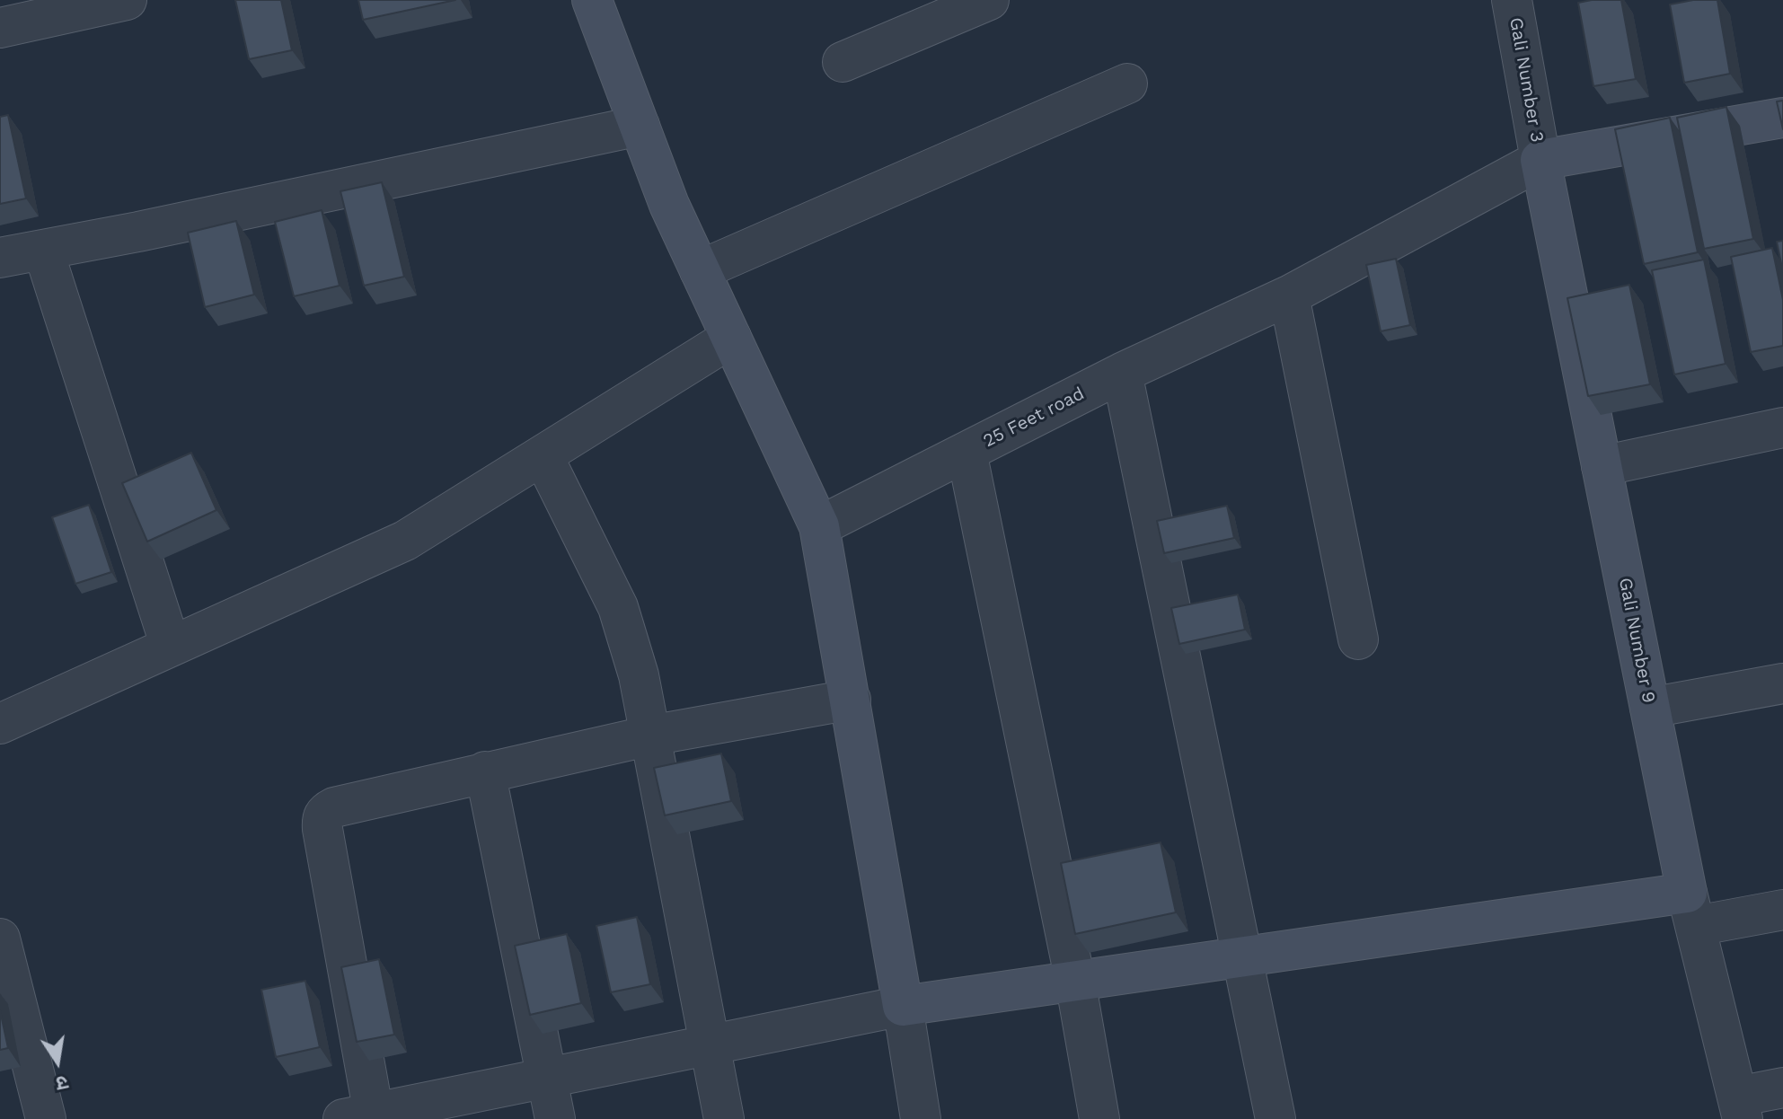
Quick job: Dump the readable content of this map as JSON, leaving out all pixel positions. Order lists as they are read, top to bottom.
{
  "streets": {
    "street": ["Gali Number 3", "25 Feet road", "Gali Number 9"]
  },
  "crossings": [
    ["Gali Number 3", "25 Feet road"],
    ["Gali Number 3", "Gali Number 9"],
    ["25 Feet road", "Gali Number 9"]
  ],
  "north": "bottom"
}
